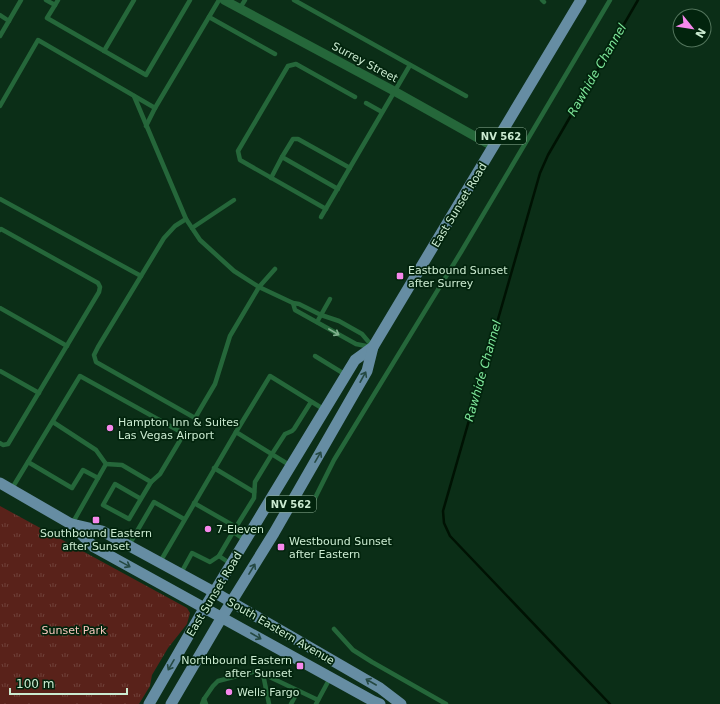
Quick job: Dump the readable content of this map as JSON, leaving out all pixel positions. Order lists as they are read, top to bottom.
{
  "streets": {
    "main road": ["NV 562", "East Sunset Road", "South Eastern Avenue"],
    "street": ["Surrey Street"]
  },
  "crossings": [
    ["Surrey Street", "East Sunset Road"],
    ["East Sunset Road", "South Eastern Avenue"]
  ],
  "water": ["Rawhide Channel"],
  "parks": ["Sunset Park"],
  "places": {
    "transit": [
      "Eastbound Sunset after Surrey",
      "Southbound Eastern after Sunset",
      "Westbound Sunset after Eastern",
      "Northbound Eastern after Sunset"
    ],
    "other": ["Hampton Inn & Suites Las Vegas Airport", "7-Eleven", "Wells Fargo"]
  },
  "scale_bar": "100 m",
  "north": "bottom right"
}
